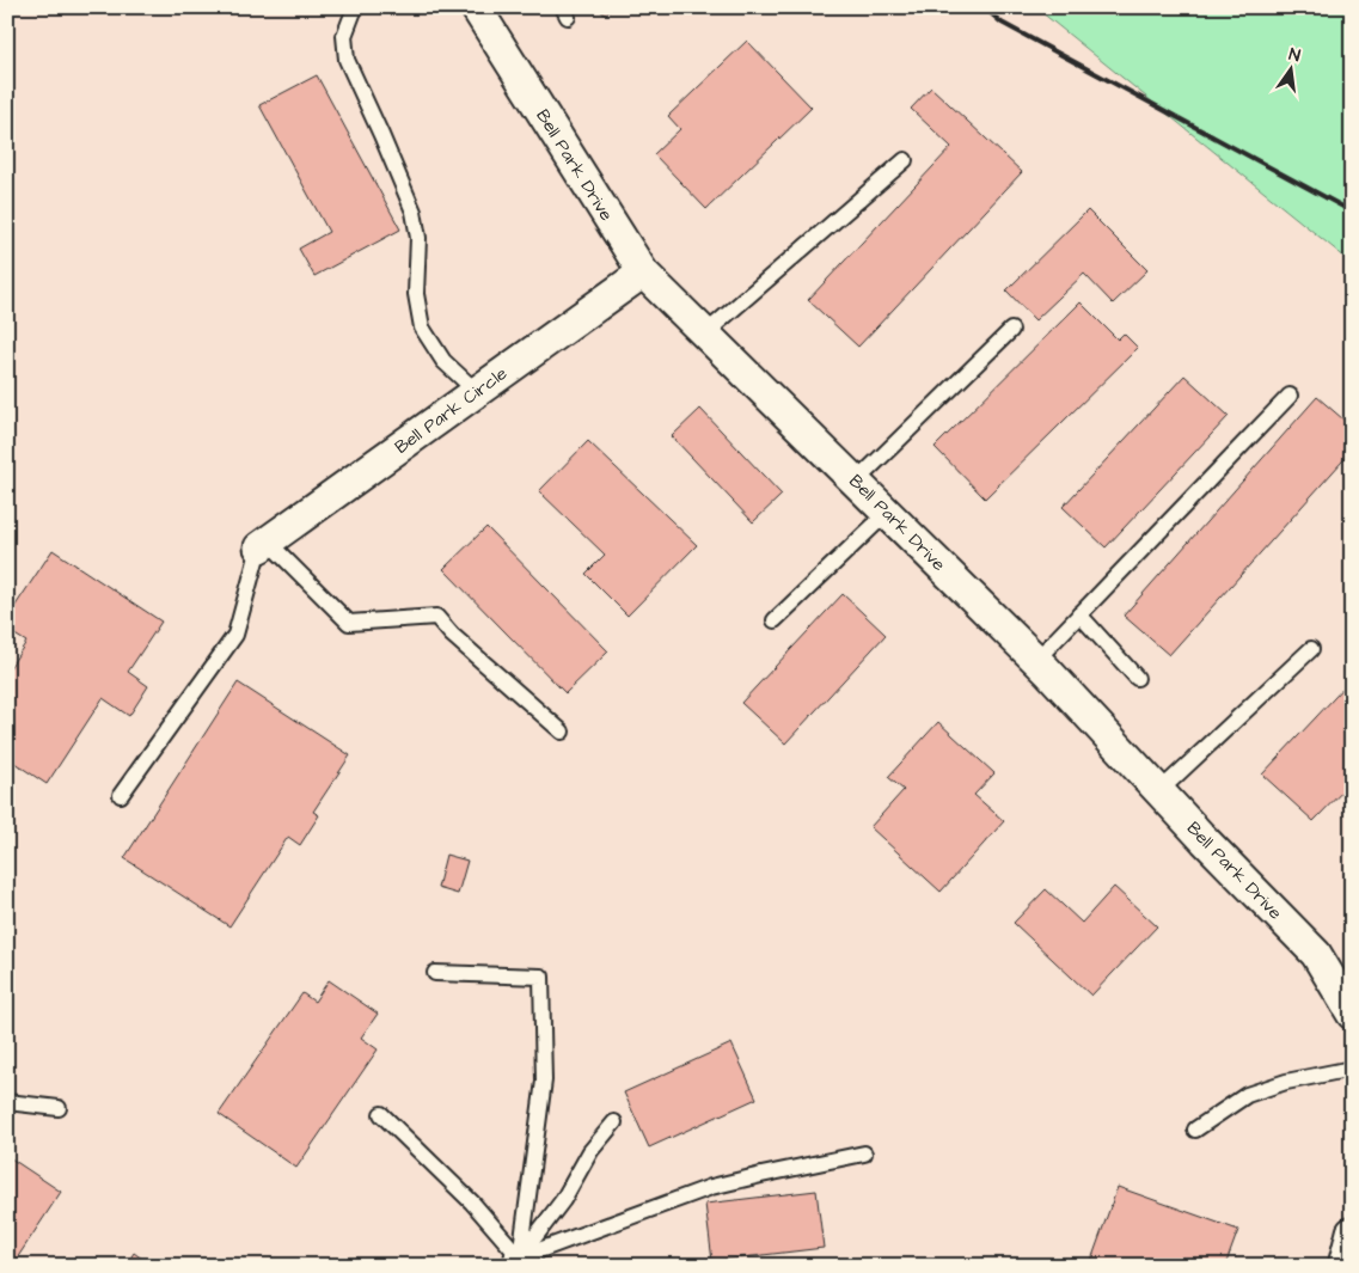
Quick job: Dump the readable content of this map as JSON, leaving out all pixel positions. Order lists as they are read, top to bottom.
{
  "streets": {
    "street": ["Bell Park Drive", "Bell Park Circle"]
  },
  "crossings": [
    ["Bell Park Drive", "Bell Park Circle"]
  ],
  "north": "top"
}
